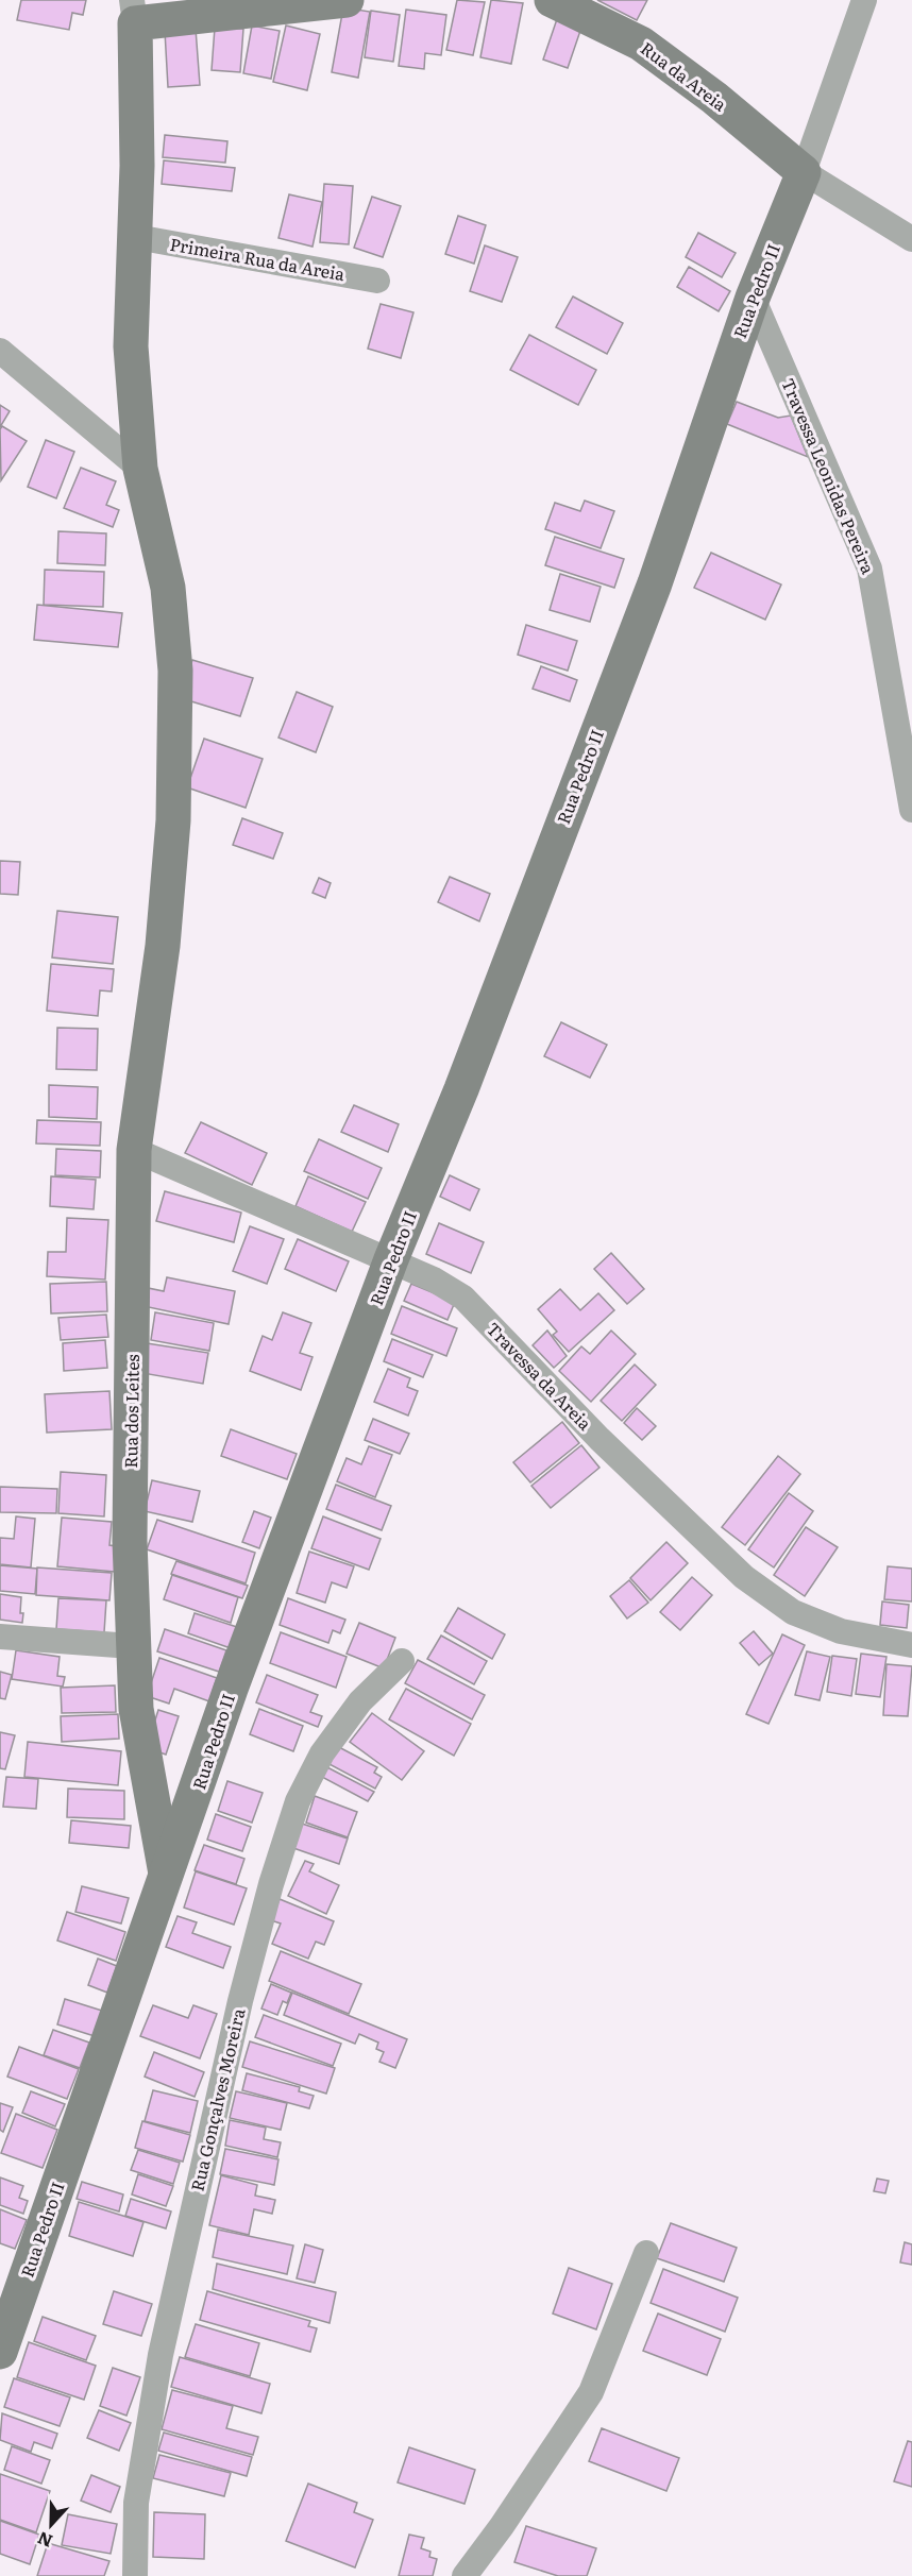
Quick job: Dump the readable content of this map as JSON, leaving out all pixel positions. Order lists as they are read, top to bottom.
{
  "streets": {
    "street": [
      "Rua da Areia",
      "Primeira Rua da Areia",
      "Rua Pedro II",
      "Travessa Leonidas Pereira",
      "Travessa da Areia",
      "Rua dos Leites",
      "Rua Gonçalves Moreira"
    ]
  },
  "crossings": [
    ["Rua da Areia", "Rua Pedro II"],
    ["Primeira Rua da Areia", "Rua dos Leites"],
    ["Rua Pedro II", "Travessa Leonidas Pereira"],
    ["Rua Pedro II", "Travessa da Areia"],
    ["Rua Pedro II", "Rua dos Leites"],
    ["Travessa da Areia", "Rua dos Leites"]
  ],
  "north": "bottom"
}
